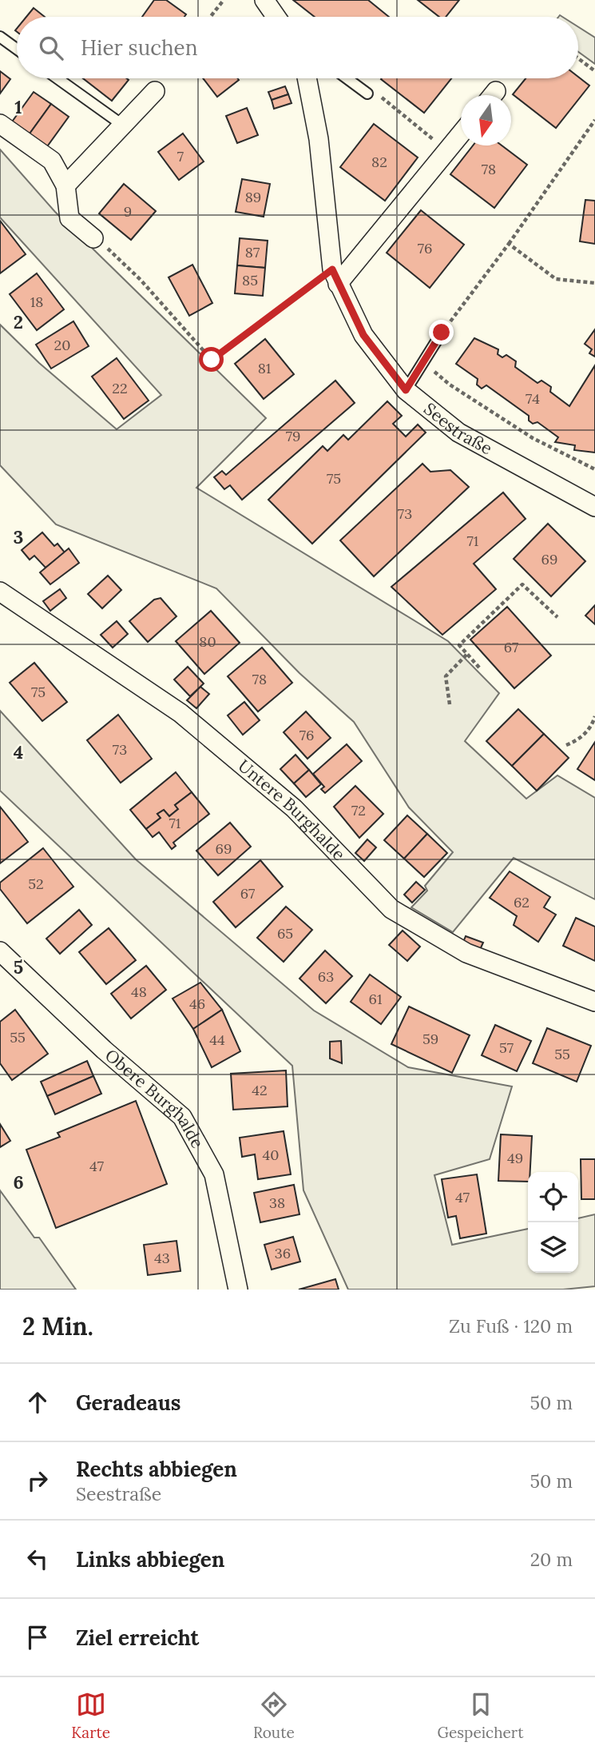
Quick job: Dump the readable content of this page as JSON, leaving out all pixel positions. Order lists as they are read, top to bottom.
{
  "streets": {
    "street": ["Seestraße", "Untere Burghalde", "Obere Burghalde"]
  },
  "house_numbers": [
    "7",
    "82",
    "78",
    "89",
    "9",
    "76",
    "87",
    "85",
    "18",
    "20",
    "81",
    "22",
    "74",
    "79",
    "75",
    "73",
    "71",
    "69",
    "80",
    "67",
    "78",
    "75",
    "76",
    "73",
    "72",
    "71",
    "69",
    "52",
    "67",
    "62",
    "65",
    "63",
    "48",
    "61",
    "46",
    "55",
    "59",
    "44",
    "57",
    "55",
    "42",
    "40",
    "49",
    "47",
    "47",
    "38",
    "36",
    "43"
  ],
  "north": "bottom",
  "page": {
    "search": "Hier suchen",
    "heading": ["2 Min.", "Zu Fuß · 120 m"],
    "list": [
      ["Geradeaus", "50 m"],
      ["Rechts abbiegen", "Seestraße", "50 m"],
      ["Links abbiegen", "20 m"],
      "Ziel erreicht"
    ],
    "nav": ["Karte", "Route", "Gespeichert"]
  },
  "grid": {
    "rows": [
      "1",
      "2",
      "3",
      "4",
      "5",
      "6"
    ]
  }
}
